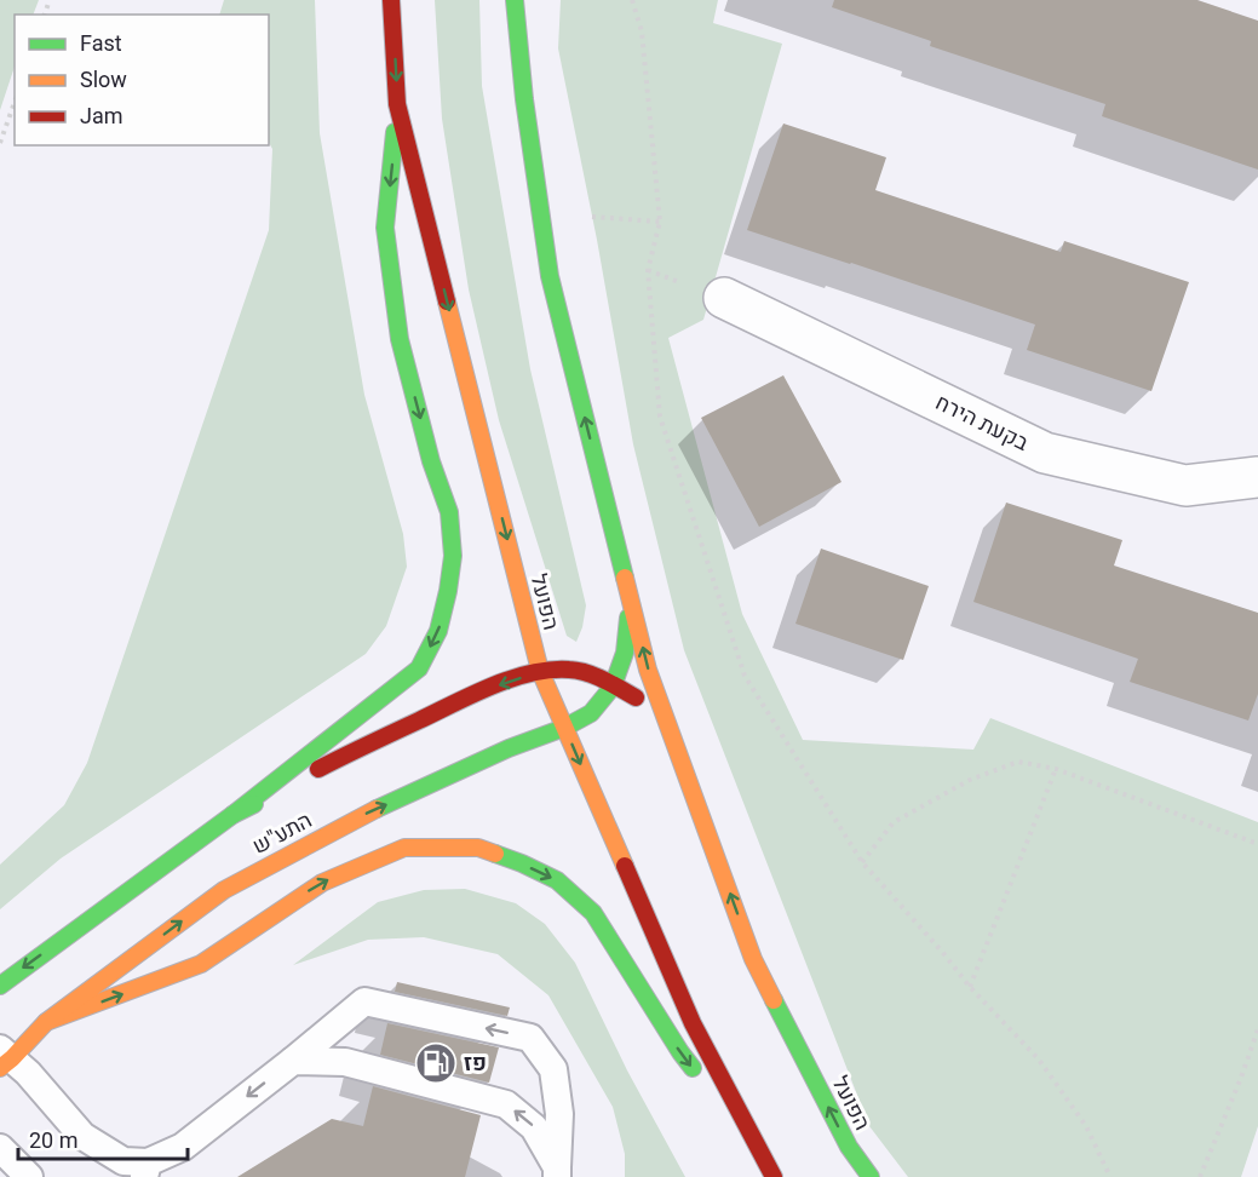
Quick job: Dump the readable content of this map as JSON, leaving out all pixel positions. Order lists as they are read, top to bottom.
{
  "streets": {
    "main road": ["הפועל", "התע\"ש"],
    "street": ["בקעת הירח"]
  },
  "crossings": [
    ["הפועל", "התע\"ש"]
  ],
  "places": {
    "fuel station": ["פז"]
  },
  "legend": ["Fast", "Slow", "Jam"],
  "scale_bar": "20 m"
}
